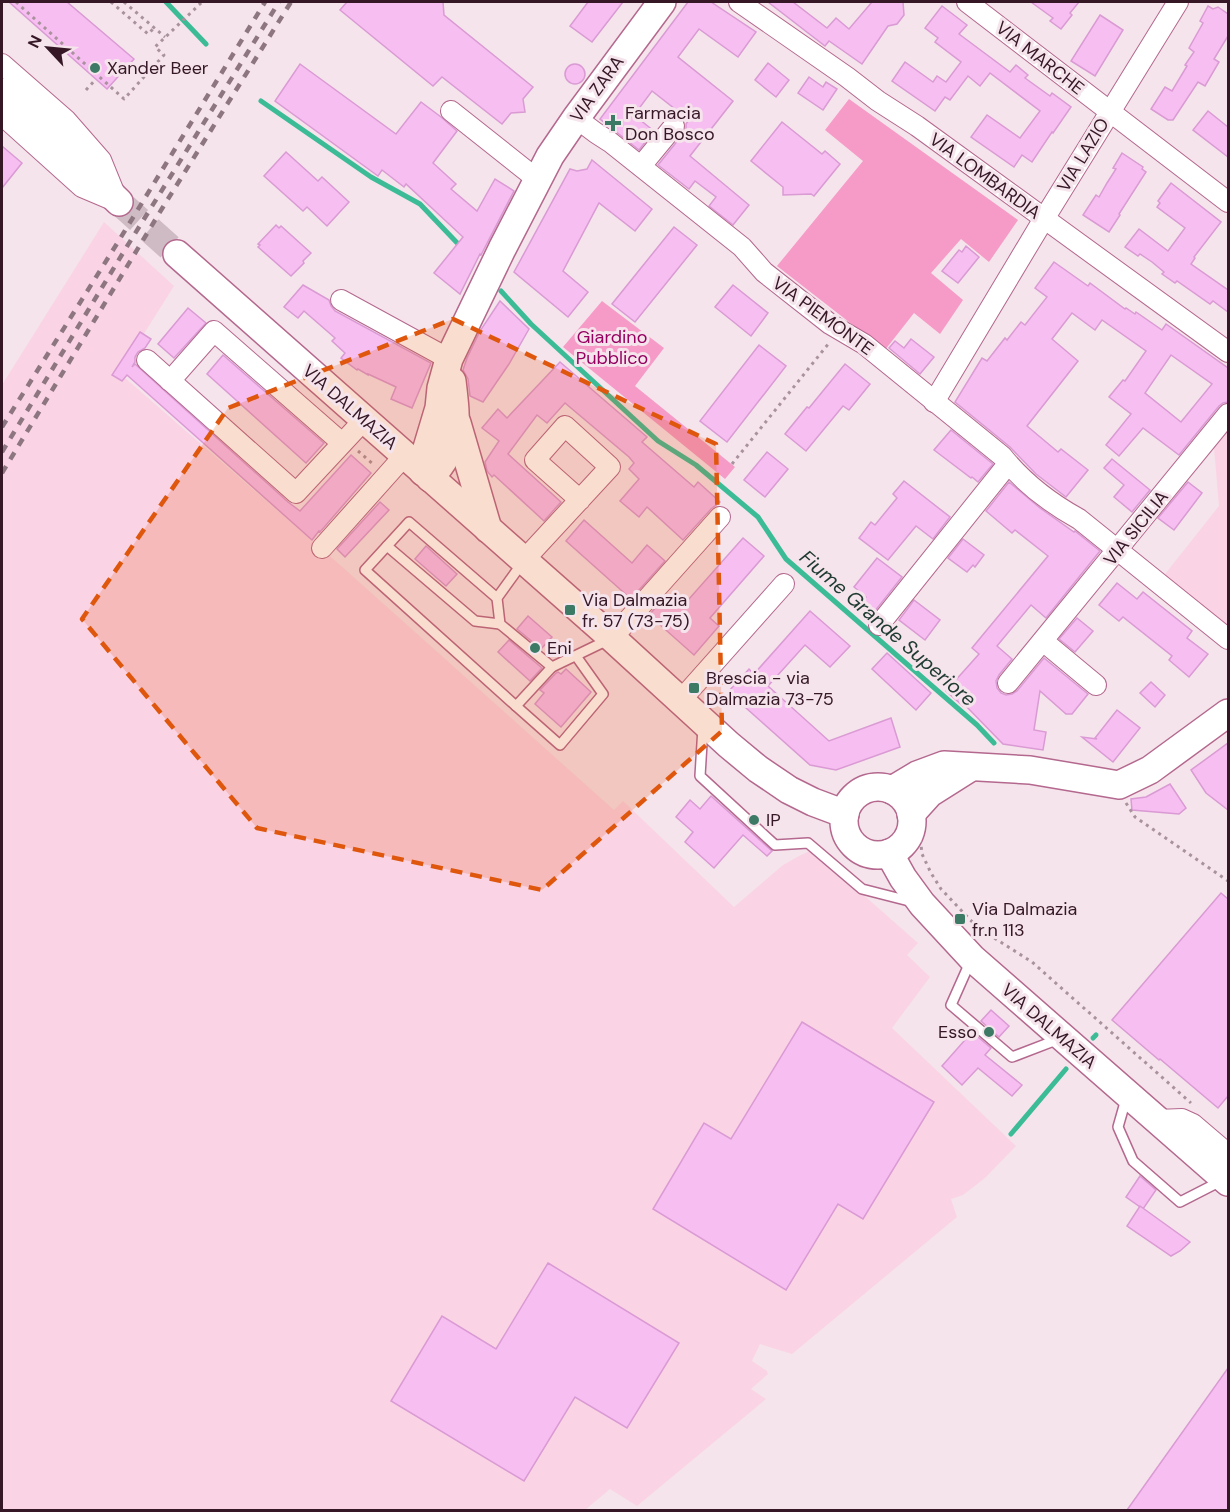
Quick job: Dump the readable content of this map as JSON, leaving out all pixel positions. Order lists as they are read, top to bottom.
{
  "streets": {
    "main road": ["VIA ZARA", "VIA DALMAZIA"],
    "street": [
      "VIA MARCHE",
      "VIA LAZIO",
      "VIA LOMBARDIA",
      "VIA PIEMONTE",
      "VIA SICILIA"
    ]
  },
  "crossings": [
    ["VIA MARCHE", "VIA LAZIO"],
    ["VIA ZARA", "VIA PIEMONTE"],
    ["VIA ZARA", "VIA DALMAZIA"],
    ["VIA LAZIO", "VIA LOMBARDIA"],
    ["VIA LAZIO", "VIA PIEMONTE"],
    ["VIA PIEMONTE", "VIA SICILIA"]
  ],
  "water": ["Fiume Grande Superiore"],
  "parks": ["Giardino Pubblico"],
  "places": {
    "other": [
      "Xander Beer",
      "Eni",
      "IP",
      "Esso"
    ],
    "health": ["Farmacia Don Bosco"],
    "transit": ["Via Dalmazia fr. 57 (73-75)", "Brescia - via Dalmazia 73-75", "Via Dalmazia fr.n 113"]
  },
  "north": "top left"
}
